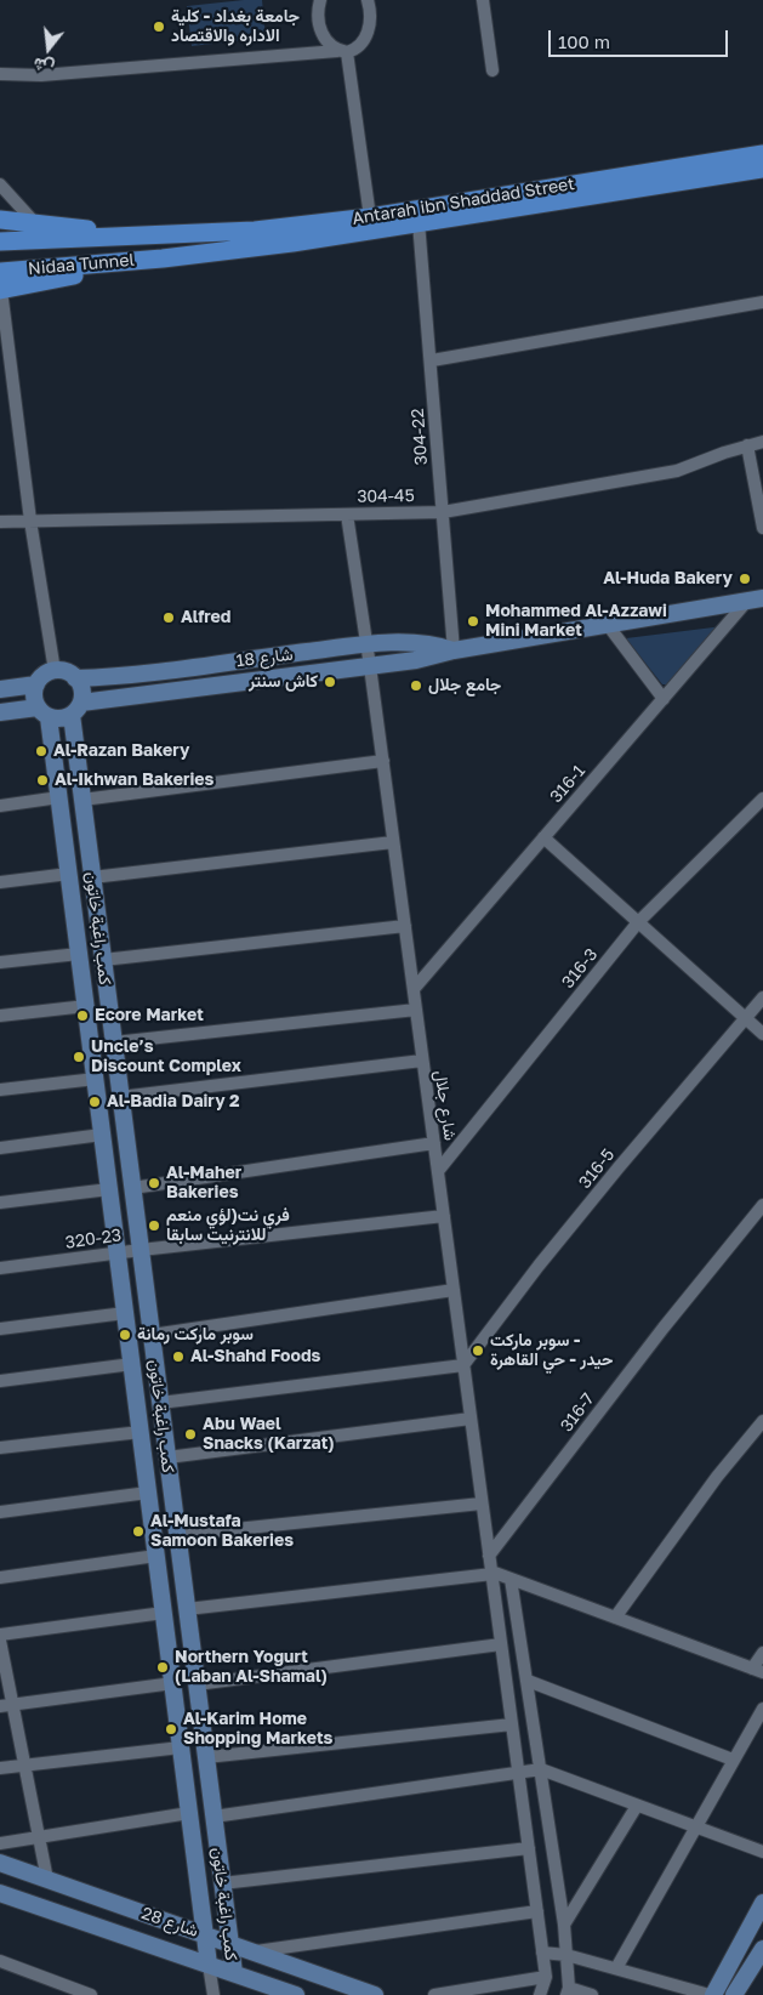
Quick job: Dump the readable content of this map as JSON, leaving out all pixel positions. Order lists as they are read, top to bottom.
{
  "streets": {
    "main road": ["Antarah ibn Shaddad Street", "Nidaa Tunnel"],
    "street": [
      "304-22",
      "304-45",
      "شارع 18",
      "316-1",
      "كمب راغبة خاتون",
      "316-3",
      "شارع جلال",
      "316-5",
      "320-23",
      "316-7",
      "شارع 28"
    ]
  },
  "crossings": [
    ["Antarah ibn Shaddad Street", "Nidaa Tunnel"],
    ["Antarah ibn Shaddad Street", "304-22"],
    ["304-22", "304-45"],
    ["304-22", "شارع 18"],
    ["304-45", "شارع جلال"],
    ["شارع 18", "316-1"],
    ["شارع 18", "كمب راغبة خاتون"],
    ["شارع 18", "شارع جلال"],
    ["316-1", "شارع جلال"],
    ["كمب راغبة خاتون", "320-23"],
    ["كمب راغبة خاتون", "شارع 28"],
    ["316-3", "شارع جلال"],
    ["شارع جلال", "316-5"],
    ["شارع جلال", "320-23"],
    ["شارع جلال", "316-7"]
  ],
  "places": [
    "جامعة بغداد - كلية الاداره والاقتصاد",
    "Al-Huda Bakery",
    "Alfred",
    "Mohammed Al-Azzawi Mini Market",
    "كاش سنتر",
    "جامع جلال",
    "Al-Razan Bakery",
    "Al-Ikhwan Bakeries",
    "Ecore Market",
    "Uncle’s Discount Complex",
    "Al-Badia Dairy 2",
    "Al-Maher Bakeries",
    "فري نت(لؤي منعم للانترنيت سابقا",
    "سوبر ماركت رمانة",
    "سوبر ماركت - حيدر - حي القاهرة",
    "Al-Shahd Foods",
    "Abu Wael Snacks (Karzat)",
    "Al-Mustafa Samoon Bakeries",
    "Northern Yogurt (Laban Al-Shamal)",
    "Al-Karim Home Shopping Markets"
  ],
  "scale_bar": "100 m",
  "north": "bottom"
}
